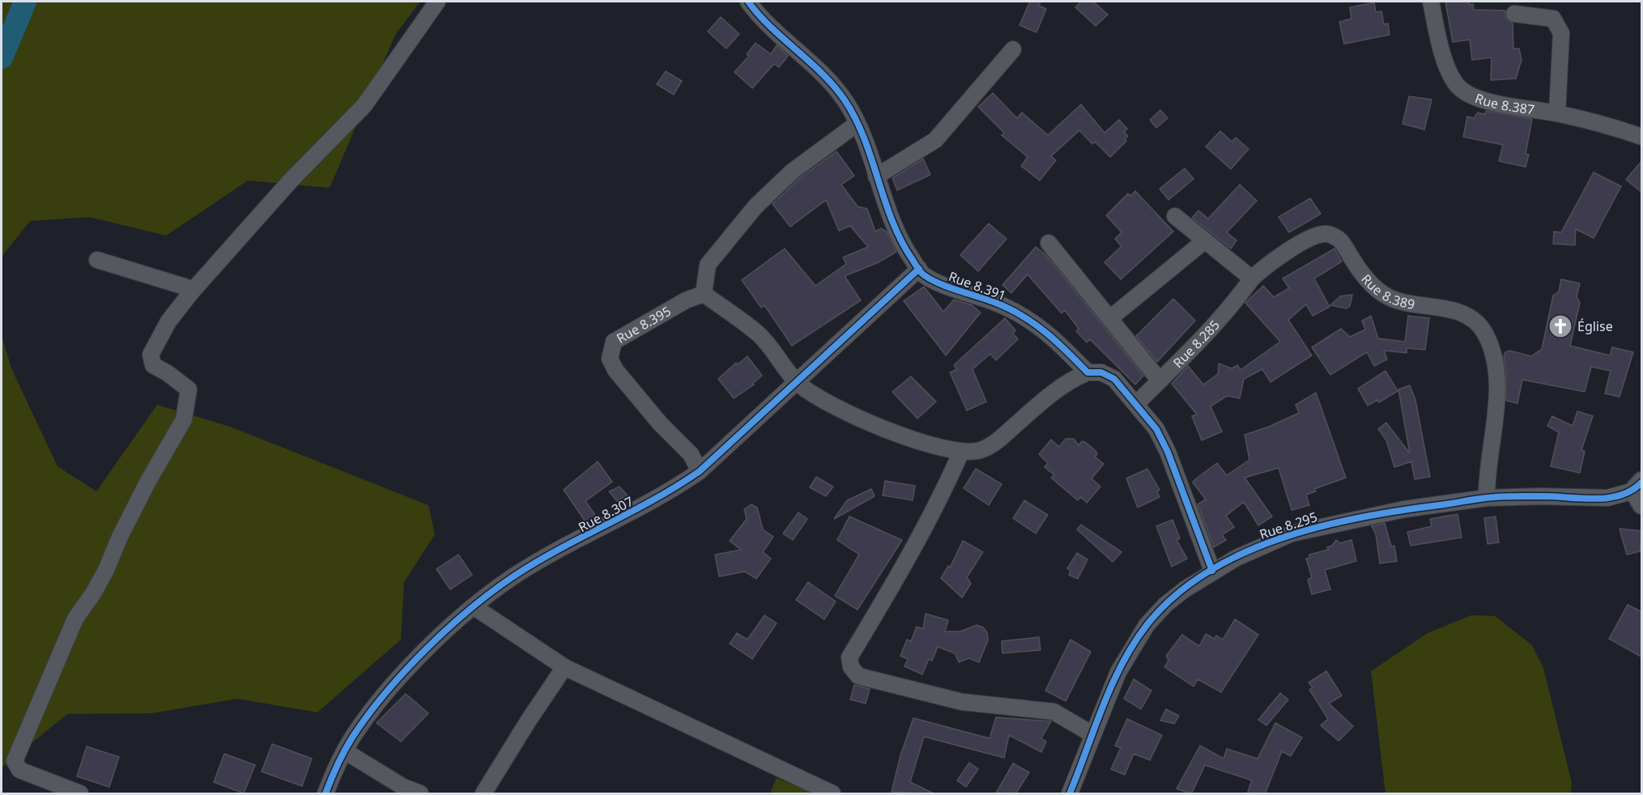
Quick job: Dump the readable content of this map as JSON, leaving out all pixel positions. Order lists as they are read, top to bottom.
{
  "streets": {
    "street": [
      "Rue 8.387",
      "Rue 8.391",
      "Rue 8.389",
      "Rue 8.395",
      "Rue 8.285",
      "Rue 8.307",
      "Rue 8.295"
    ]
  },
  "crossings": [
    ["Rue 8.391", "Rue 8.307"],
    ["Rue 8.389", "Rue 8.285"],
    ["Rue 8.389", "Rue 8.295"],
    ["Rue 8.395", "Rue 8.307"]
  ],
  "places": {
    "church": ["Église"]
  }
}
